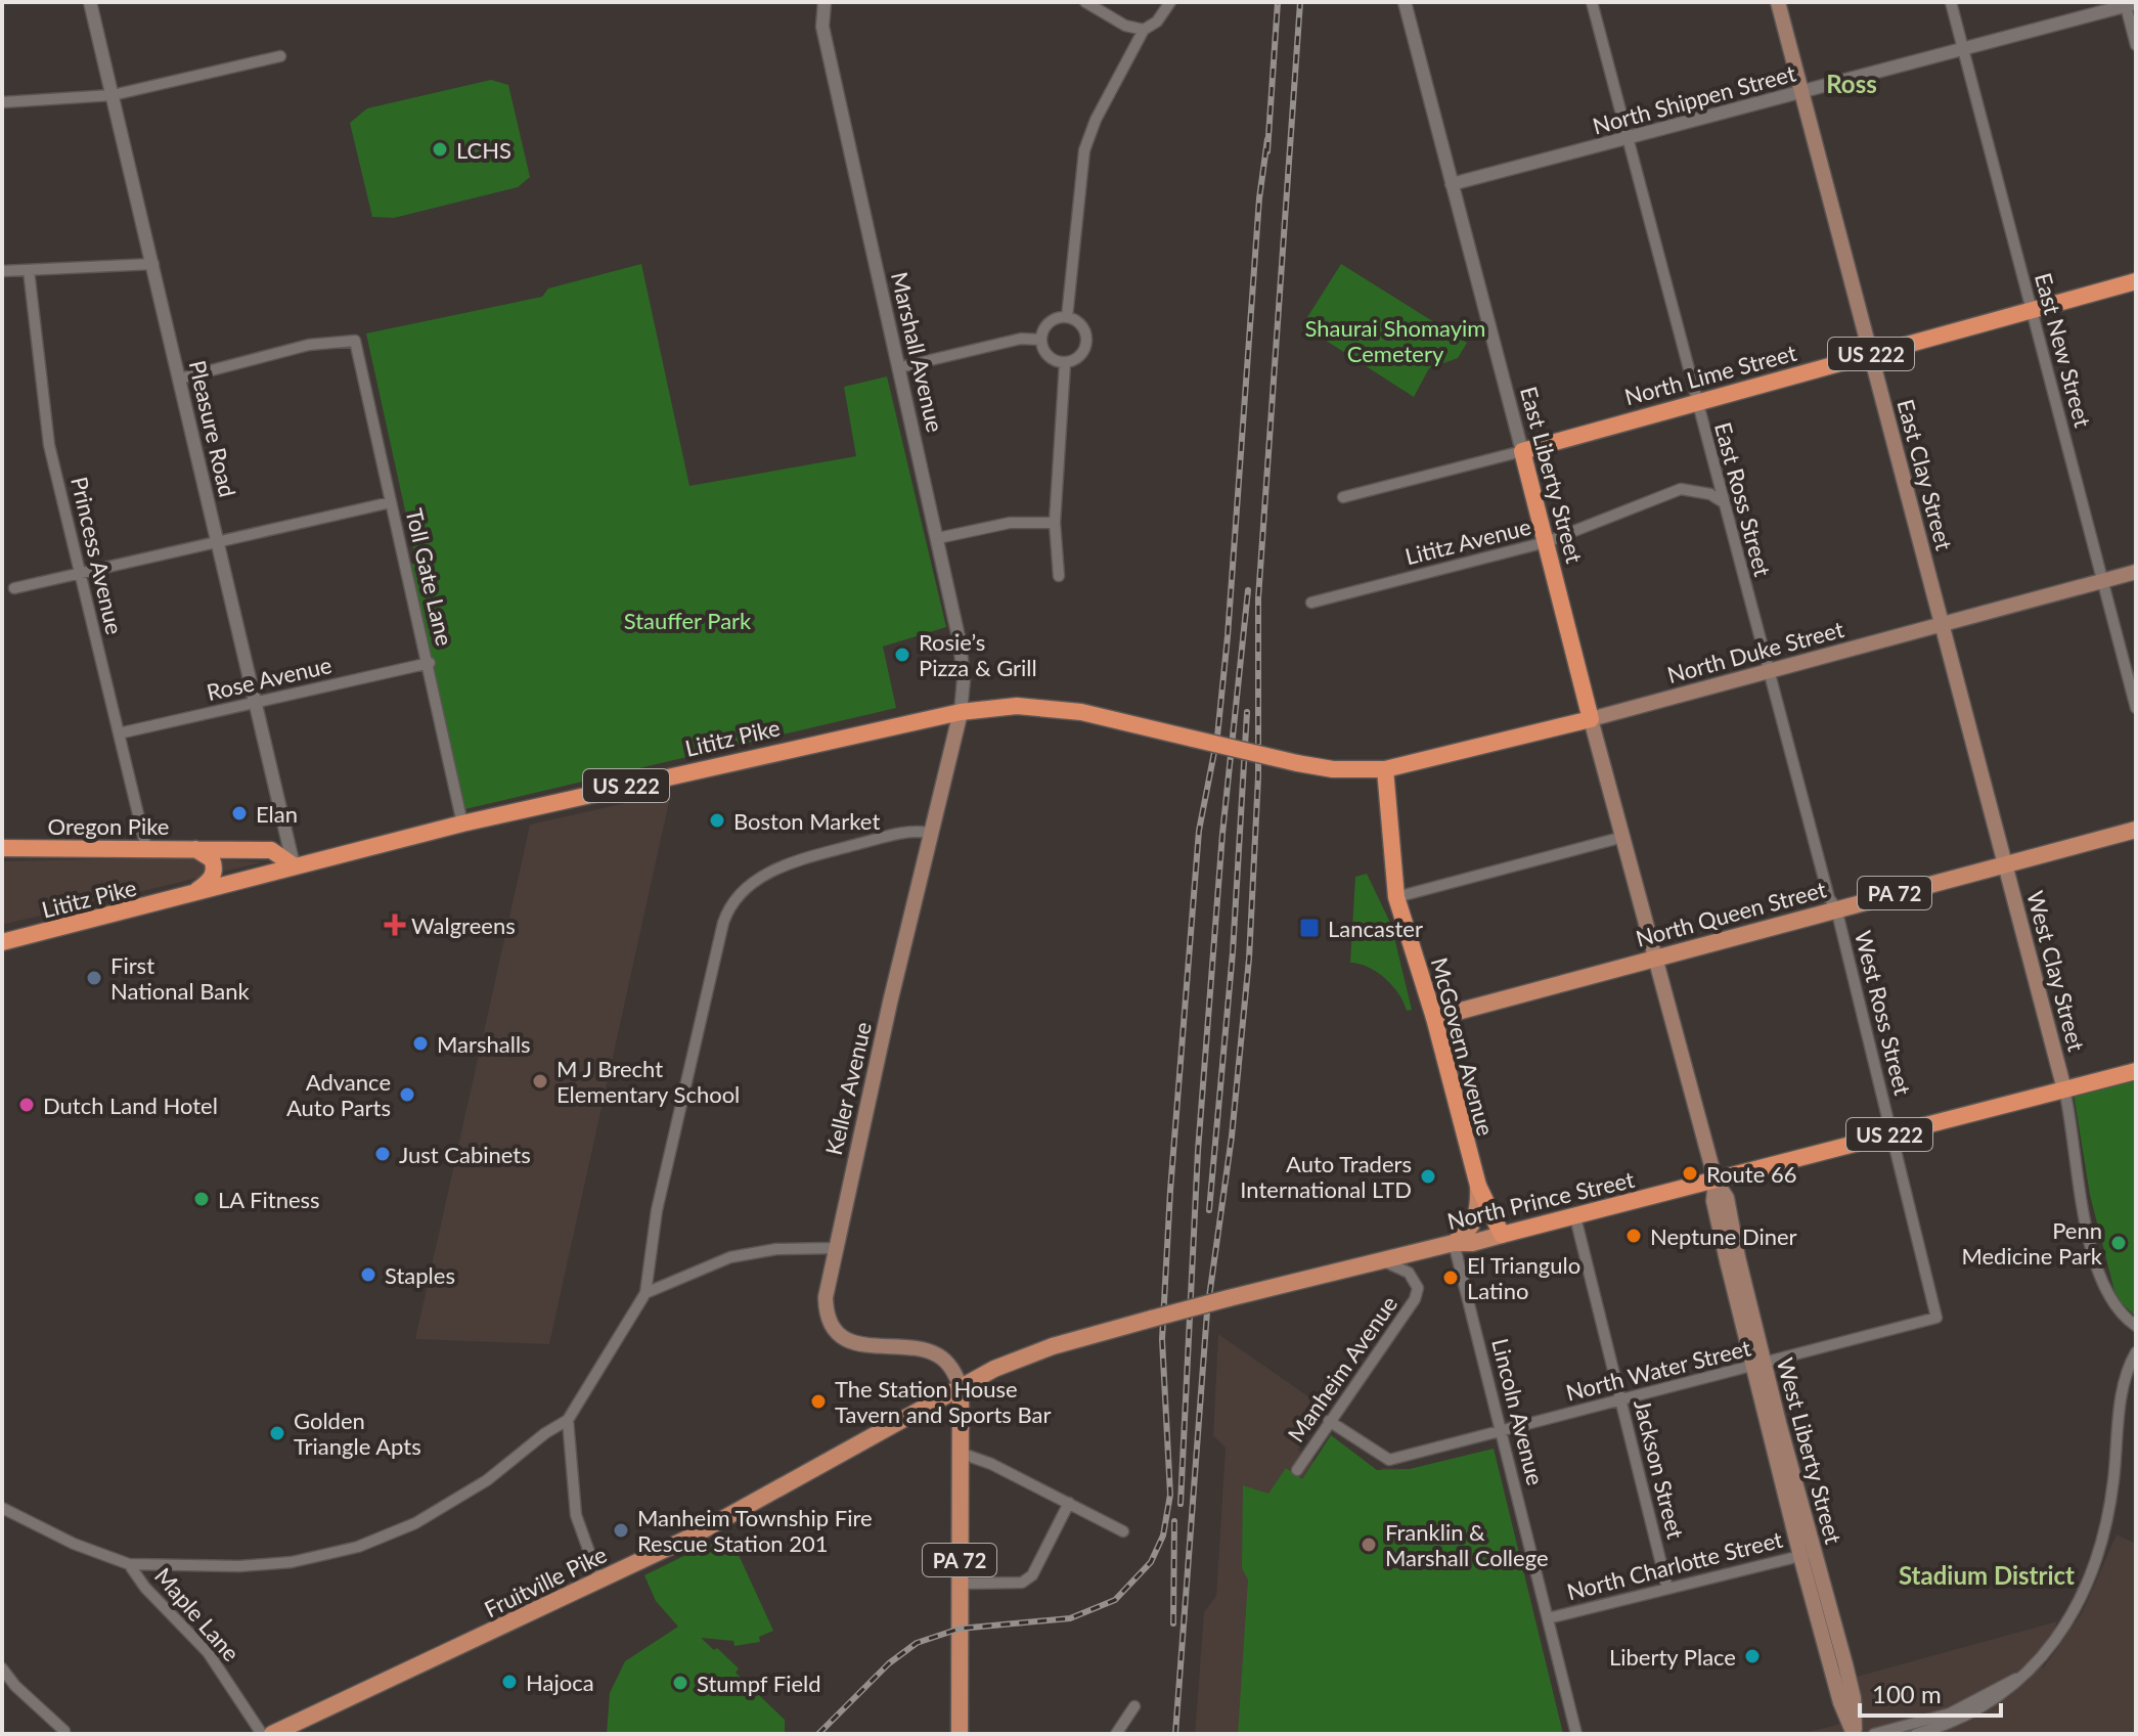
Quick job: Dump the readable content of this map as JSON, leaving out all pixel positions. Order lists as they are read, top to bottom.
{
  "streets": {
    "highway": [
      "US 222",
      "North Lime Street",
      "East Liberty Street",
      "North Duke Street",
      "Lititz Pike",
      "Oregon Pike",
      "McGovern Avenue",
      "North Prince Street"
    ],
    "main road": [
      "East Clay Street",
      "PA 72",
      "North Queen Street",
      "West Clay Street",
      "Keller Avenue",
      "West Liberty Street",
      "Fruitville Pike"
    ],
    "street": [
      "North Shippen Street",
      "East New Street",
      "Marshall Avenue",
      "Pleasure Road",
      "East Ross Street",
      "Lititz Avenue",
      "Princess Avenue",
      "Toll Gate Lane",
      "Rose Avenue",
      "West Ross Street",
      "Manheim Avenue",
      "North Water Street",
      "Lincoln Avenue",
      "Jackson Street",
      "North Charlotte Street",
      "Maple Lane"
    ]
  },
  "crossings": [
    ["North Shippen Street", "East New Street"],
    ["North Shippen Street", "East Liberty Street"],
    ["North Shippen Street", "East Clay Street"],
    ["North Shippen Street", "East Ross Street"],
    ["East New Street", "North Lime Street"],
    ["East New Street", "North Duke Street"],
    ["Marshall Avenue", "Lititz Pike"],
    ["Marshall Avenue", "Keller Avenue"],
    ["North Lime Street", "East Liberty Street"],
    ["North Lime Street", "East Clay Street"],
    ["North Lime Street", "East Ross Street"],
    ["Pleasure Road", "Toll Gate Lane"],
    ["Pleasure Road", "Rose Avenue"],
    ["Pleasure Road", "Lititz Pike"],
    ["Pleasure Road", "Oregon Pike"],
    ["East Liberty Street", "Lititz Avenue"],
    ["East Liberty Street", "North Duke Street"],
    ["East Liberty Street", "North Queen Street"],
    ["East Liberty Street", "West Liberty Street"],
    ["East Clay Street", "North Duke Street"],
    ["East Clay Street", "North Queen Street"],
    ["East Clay Street", "West Clay Street"],
    ["East Ross Street", "Lititz Avenue"],
    ["East Ross Street", "North Duke Street"],
    ["East Ross Street", "North Queen Street"],
    ["East Ross Street", "West Ross Street"],
    ["Princess Avenue", "Rose Avenue"],
    ["Princess Avenue", "Oregon Pike"],
    ["Toll Gate Lane", "Rose Avenue"],
    ["Toll Gate Lane", "Lititz Pike"],
    ["North Duke Street", "Lititz Pike"],
    ["North Duke Street", "McGovern Avenue"],
    ["Lititz Pike", "Oregon Pike"],
    ["Lititz Pike", "McGovern Avenue"],
    ["Lititz Pike", "Keller Avenue"],
    ["PA 72", "Keller Avenue"],
    ["PA 72", "North Prince Street"],
    ["PA 72", "Fruitville Pike"],
    ["North Queen Street", "West Clay Street"],
    ["North Queen Street", "West Ross Street"],
    ["North Queen Street", "McGovern Avenue"],
    ["North Queen Street", "West Liberty Street"],
    ["West Clay Street", "North Prince Street"],
    ["West Ross Street", "North Prince Street"],
    ["West Ross Street", "North Water Street"],
    ["McGovern Avenue", "North Prince Street"],
    ["Keller Avenue", "North Prince Street"],
    ["Keller Avenue", "Fruitville Pike"],
    ["North Prince Street", "Manheim Avenue"],
    ["North Prince Street", "Lincoln Avenue"],
    ["North Prince Street", "West Liberty Street"],
    ["North Prince Street", "Jackson Street"],
    ["North Prince Street", "Fruitville Pike"],
    ["Manheim Avenue", "North Water Street"],
    ["North Water Street", "Lincoln Avenue"],
    ["North Water Street", "West Liberty Street"],
    ["North Water Street", "Jackson Street"],
    ["Lincoln Avenue", "North Charlotte Street"],
    ["West Liberty Street", "North Charlotte Street"],
    ["Jackson Street", "North Charlotte Street"]
  ],
  "districts": ["Ross", "Stadium District"],
  "parks": ["Shaurai Shomayim Cemetery", "Stauffer Park"],
  "places": {
    "other": [
      "LCHS",
      "Rosie’s Pizza & Grill",
      "Elan",
      "Boston Market",
      "First National Bank",
      "Marshalls",
      "M J Brecht Elementary School",
      "Advance Auto Parts",
      "Dutch Land Hotel",
      "Just Cabinets",
      "Route 66",
      "Auto Traders International LTD",
      "LA Fitness",
      "Neptune Diner",
      "Penn Medicine Park",
      "Staples",
      "El Triangulo Latino",
      "The Station House Tavern and Sports Bar",
      "Golden Triangle Apts",
      "Manheim Township Fire Rescue Station 201",
      "Franklin & Marshall College",
      "Liberty Place",
      "Hajoca",
      "Stumpf Field"
    ],
    "health": ["Walgreens"],
    "transit": ["Lancaster"]
  },
  "scale_bar": "100 m"
}
